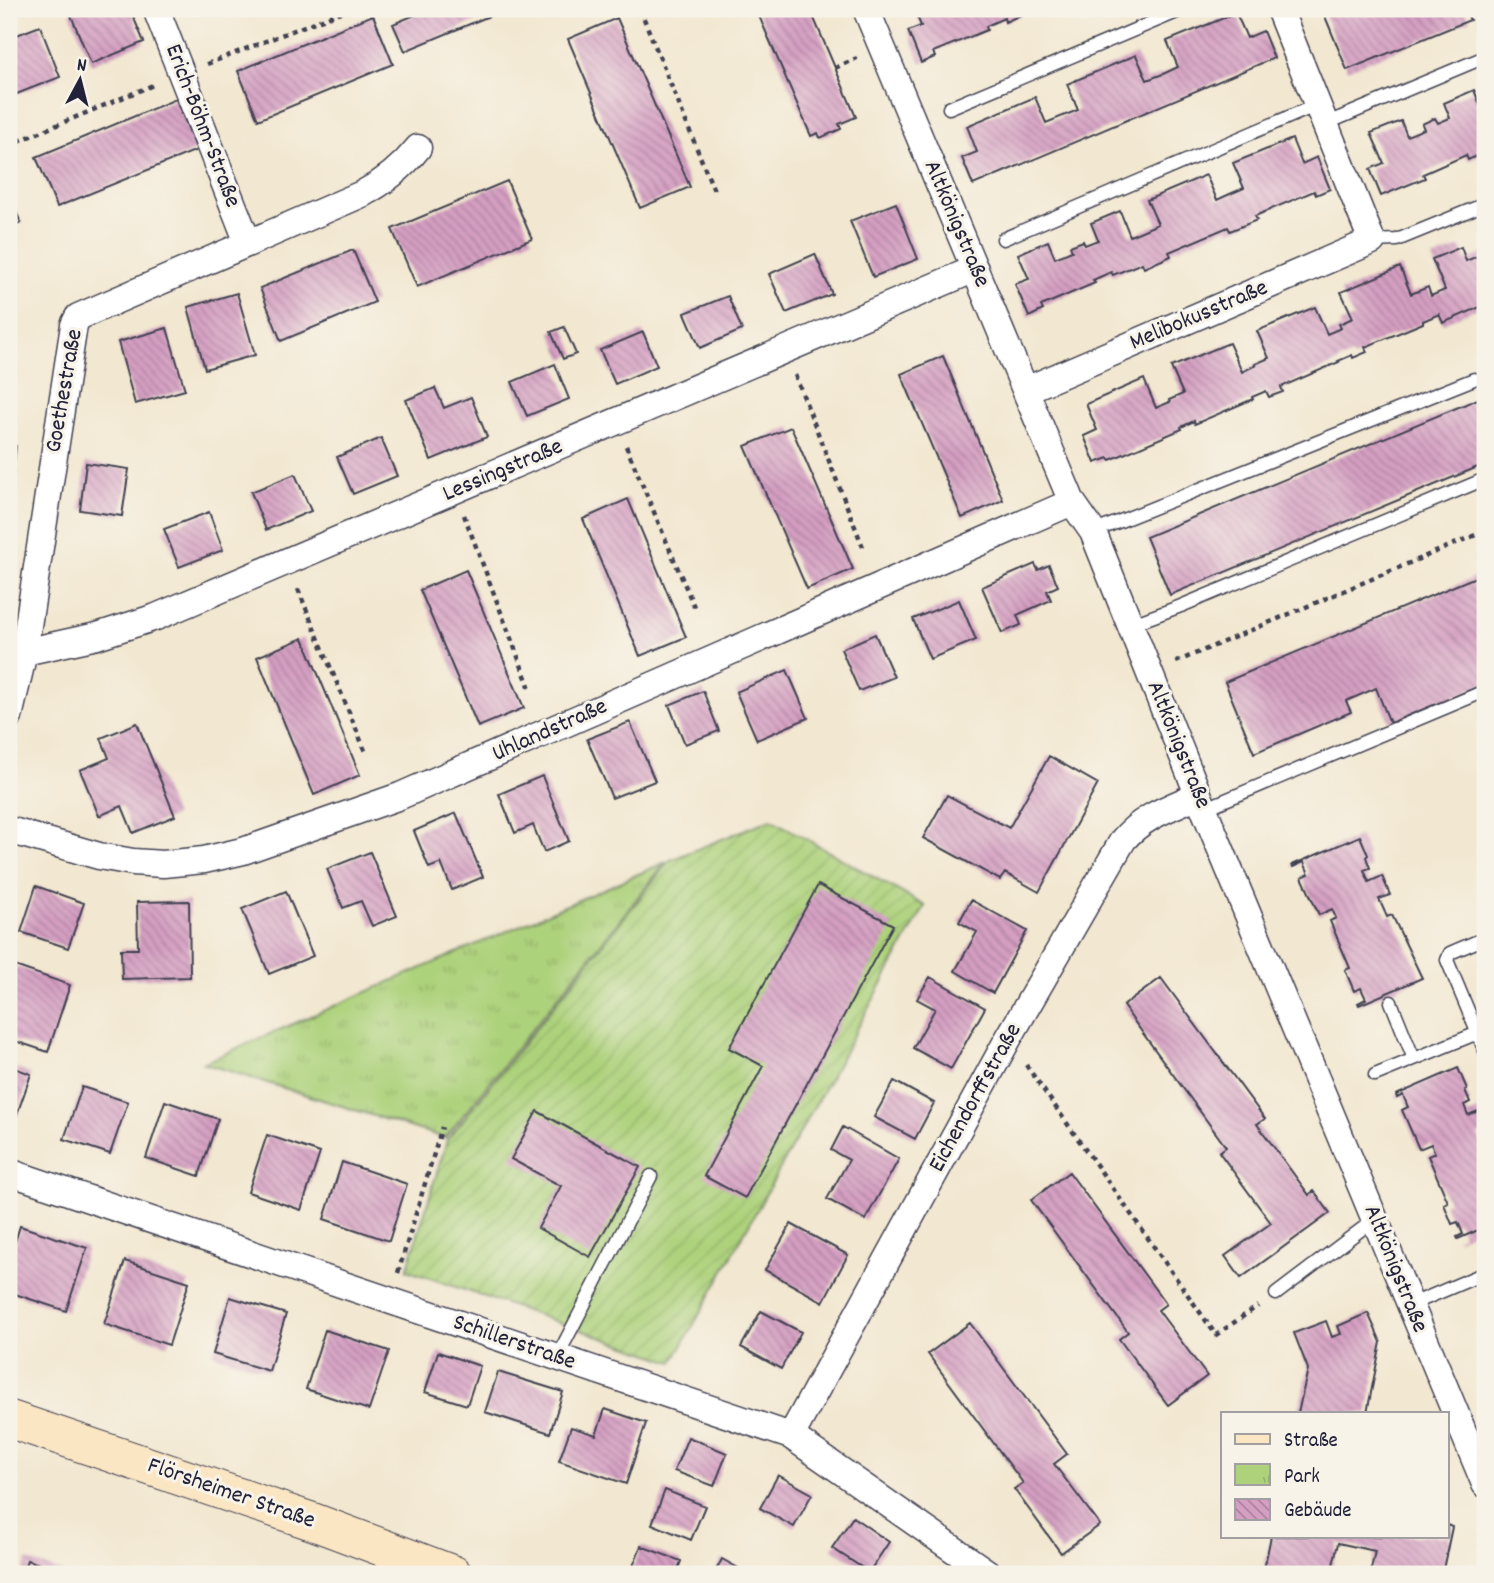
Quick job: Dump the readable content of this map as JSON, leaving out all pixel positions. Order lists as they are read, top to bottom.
{
  "streets": {
    "main road": ["Flörsheimer Straße"],
    "street": [
      "Erich-Böhm-Straße",
      "Altkönigstraße",
      "Melibokusstraße",
      "Goethestraße",
      "Lessingstraße",
      "Uhlandstraße",
      "Eichendorffstraße",
      "Schillerstraße"
    ]
  },
  "crossings": [
    ["Erich-Böhm-Straße", "Goethestraße"],
    ["Altkönigstraße", "Melibokusstraße"],
    ["Altkönigstraße", "Lessingstraße"],
    ["Altkönigstraße", "Uhlandstraße"],
    ["Altkönigstraße", "Eichendorffstraße"],
    ["Goethestraße", "Lessingstraße"],
    ["Eichendorffstraße", "Schillerstraße"]
  ],
  "legend": ["Straße", "Park", "Gebäude"],
  "north": "top"
}
